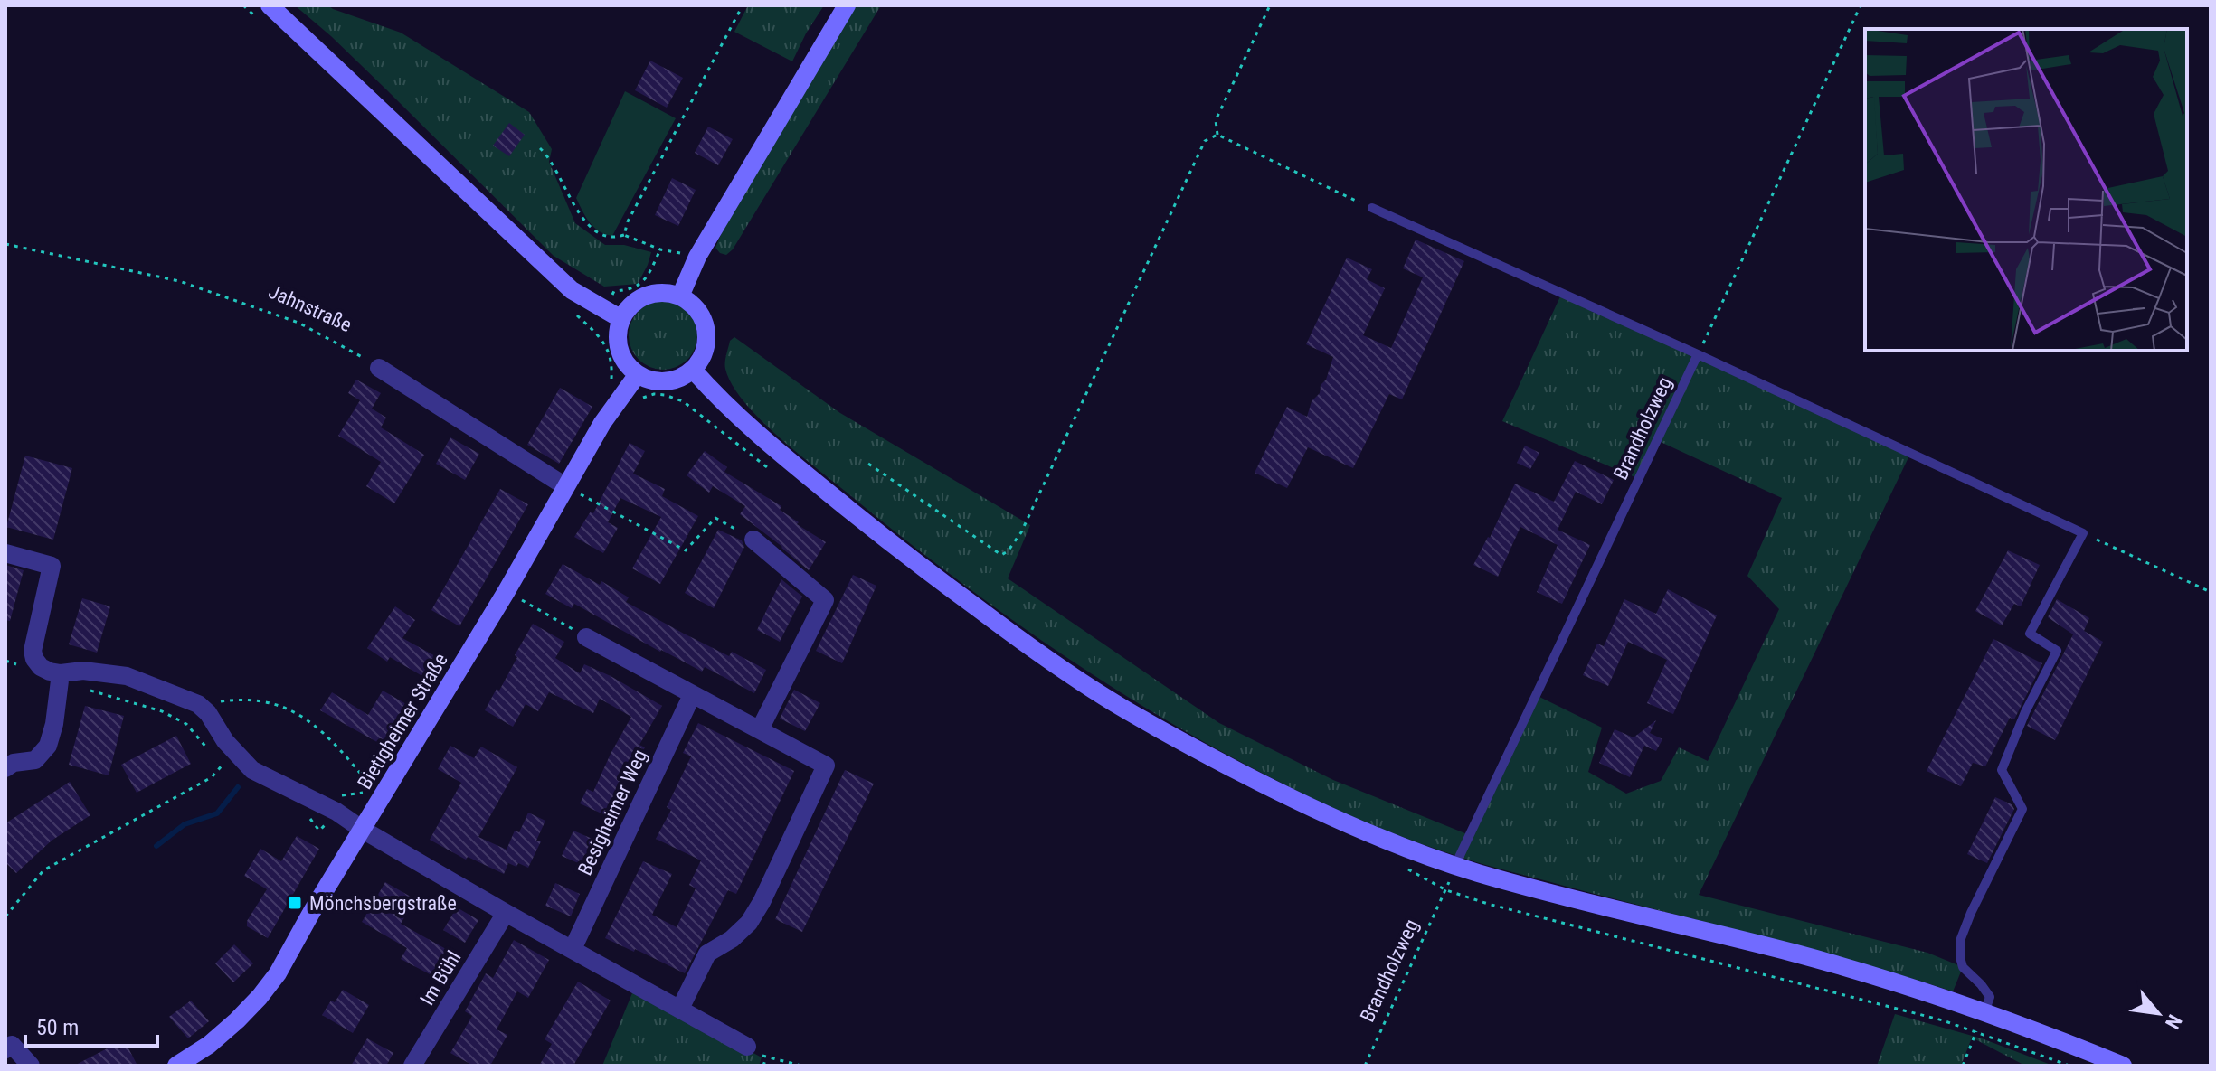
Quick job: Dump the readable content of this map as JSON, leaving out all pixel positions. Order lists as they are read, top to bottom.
{
  "streets": {
    "main road": ["Bietigheimer Straße"],
    "street": ["Besigheimer Weg", "Im Bühl"],
    "lane": ["Brandholzweg"],
    "path": ["Jahnstraße"]
  },
  "places": {
    "transit": ["Mönchsbergstraße"]
  },
  "scale_bar": "50 m",
  "north": "bottom right"
}
